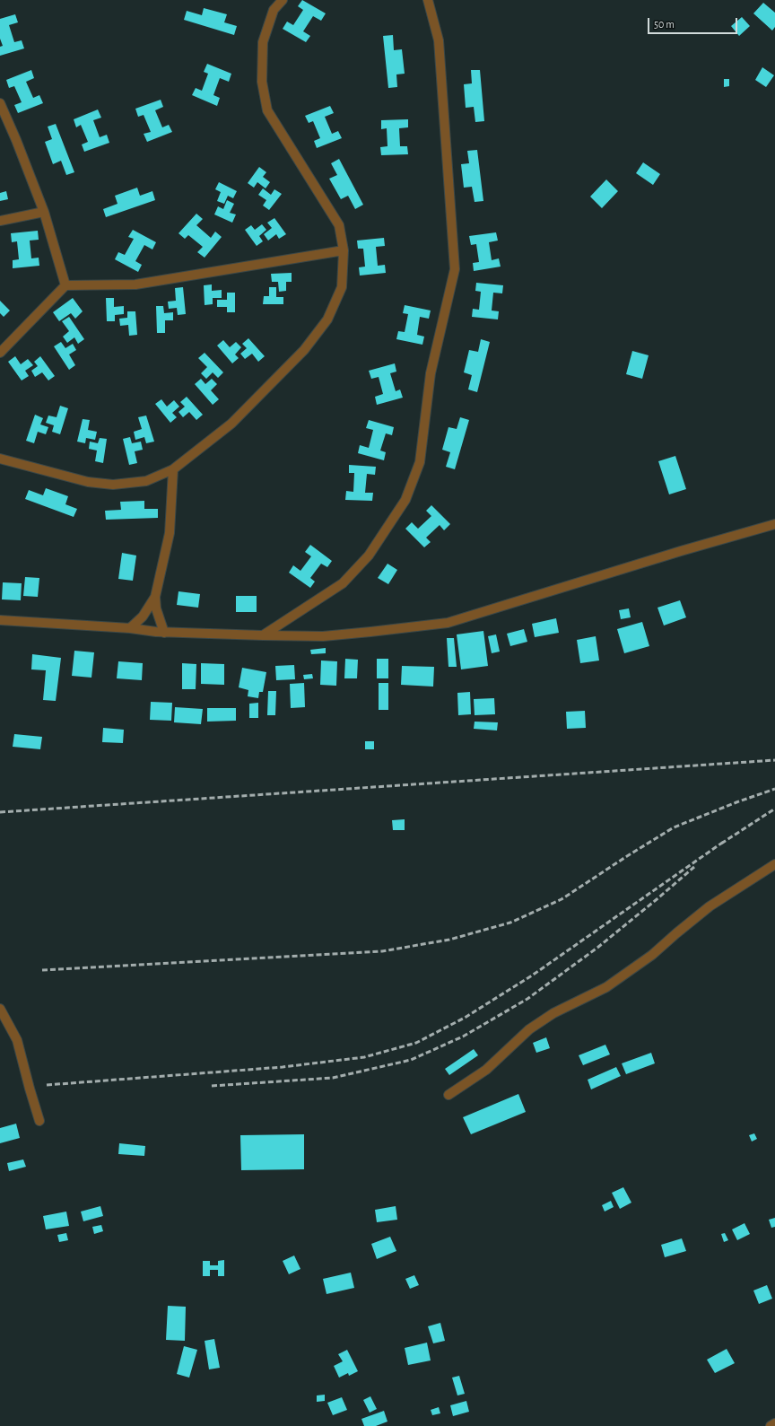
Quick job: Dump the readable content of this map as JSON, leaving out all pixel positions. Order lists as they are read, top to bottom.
{
  "scale_bar": "50 m"
}
